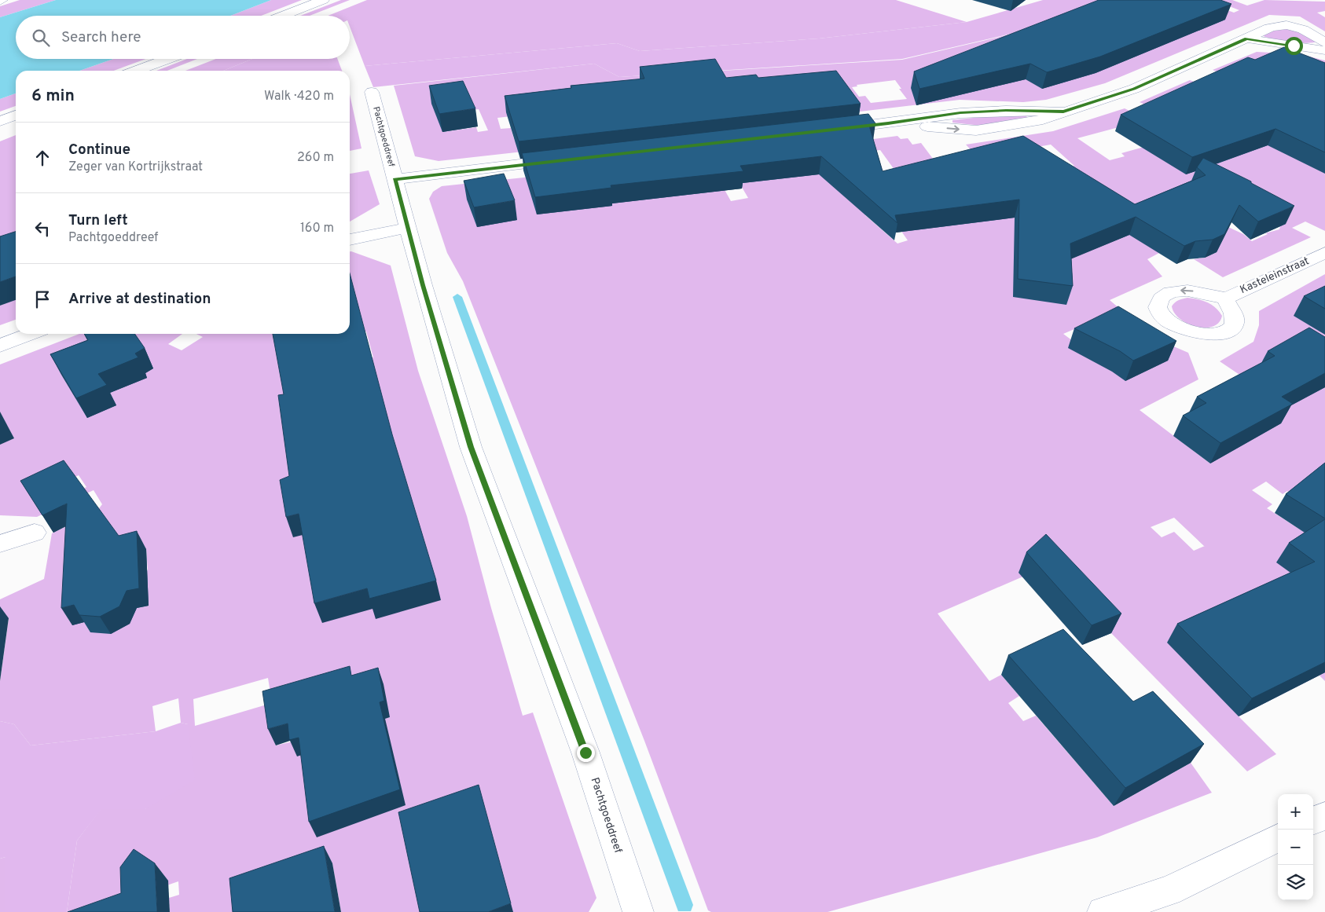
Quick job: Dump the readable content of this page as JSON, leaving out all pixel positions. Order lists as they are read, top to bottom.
{
  "streets": {
    "main road": ["Pachtgoeddreef", "Kasteleinstraat"]
  },
  "page": {
    "search": "Search here",
    "heading": ["6 min", "Walk · 420 m"],
    "list": [
      ["Continue", "Zeger van Kortrijkstraat", "260 m"],
      ["Turn left", "Pachtgoeddreef", "160 m"],
      "Arrive at destination"
    ],
    "map_buttons": ["+", "−"]
  }
}
